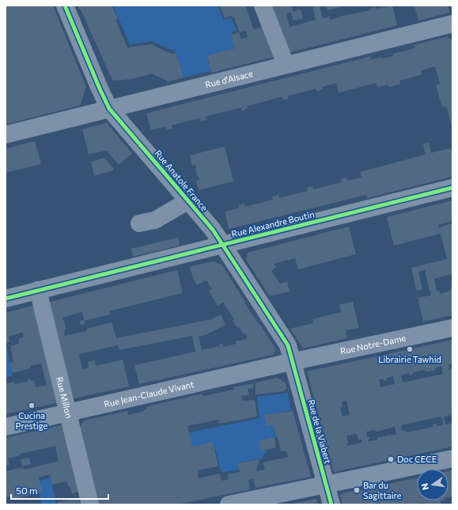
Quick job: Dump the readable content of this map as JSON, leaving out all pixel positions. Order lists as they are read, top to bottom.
{
  "streets": {
    "street": [
      "Rue d'Alsace",
      "Rue Anatole France",
      "Rue Alexandre Boutin",
      "Rue Notre-Dame",
      "Rue Jean-Claude Vivant",
      "Rue Millon",
      "Rue de la Viabert"
    ]
  },
  "crossings": [
    ["Rue d'Alsace", "Rue Anatole France"],
    ["Rue Anatole France", "Rue Alexandre Boutin"],
    ["Rue Anatole France", "Rue Notre-Dame"],
    ["Rue Anatole France", "Rue Jean-Claude Vivant"],
    ["Rue Anatole France", "Rue de la Viabert"],
    ["Rue Alexandre Boutin", "Rue Millon"],
    ["Rue Notre-Dame", "Rue Jean-Claude Vivant"],
    ["Rue Notre-Dame", "Rue de la Viabert"],
    ["Rue Jean-Claude Vivant", "Rue Millon"],
    ["Rue Jean-Claude Vivant", "Rue de la Viabert"]
  ],
  "places": [
    "Librairie Tawhid",
    "Cucina Prestige",
    "Doc CECE",
    "Bar du Sagittaire"
  ],
  "scale_bar": "50 m",
  "north": "left"
}
